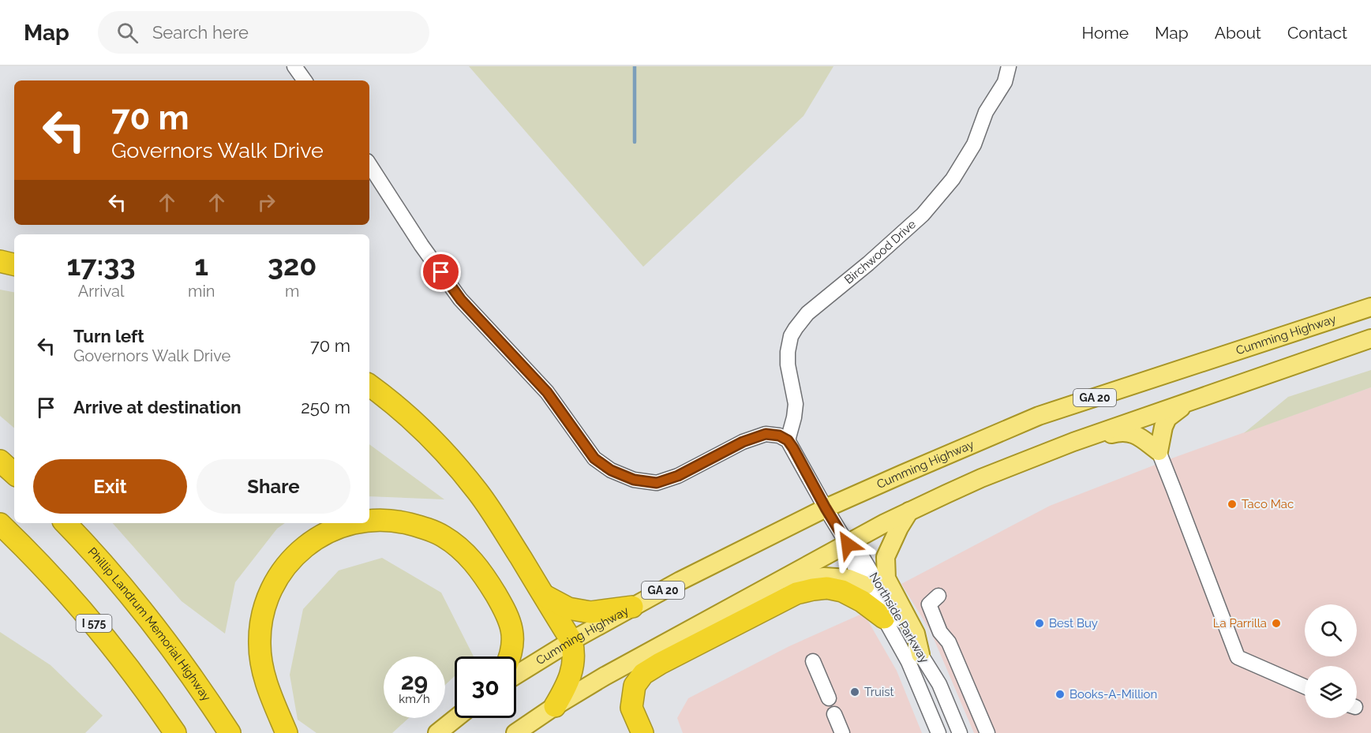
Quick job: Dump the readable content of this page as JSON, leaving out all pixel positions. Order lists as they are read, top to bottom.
{
  "streets": {
    "highway": ["I 575", "Phillip Landrum Memorial Highway"],
    "main road": ["Cumming Highway", "GA 20"],
    "street": ["Birchwood Drive", "Northside Parkway"]
  },
  "places": [
    "Taco Mac",
    "Best Buy",
    "La Parrilla",
    "Truist",
    "Books-A-Million"
  ],
  "page": {
    "header": "Map",
    "search": "Search here",
    "nav": [
      "Home",
      "Map",
      "About",
      "Contact"
    ],
    "turn": ["70 m", "Governors Walk Drive"],
    "eta": [
      "17:33",
      "Arrival",
      "1",
      "min",
      "320",
      "m"
    ],
    "list": [
      {
        "name": "Turn left",
        "note": "Governors Walk Drive",
        "value": "70 m"
      },
      {
        "name": "Arrive at destination",
        "value": "250 m"
      }
    ],
    "buttons": ["Exit", "Share"],
    "speed": "29 km/h",
    "limit": "30"
  }
}
